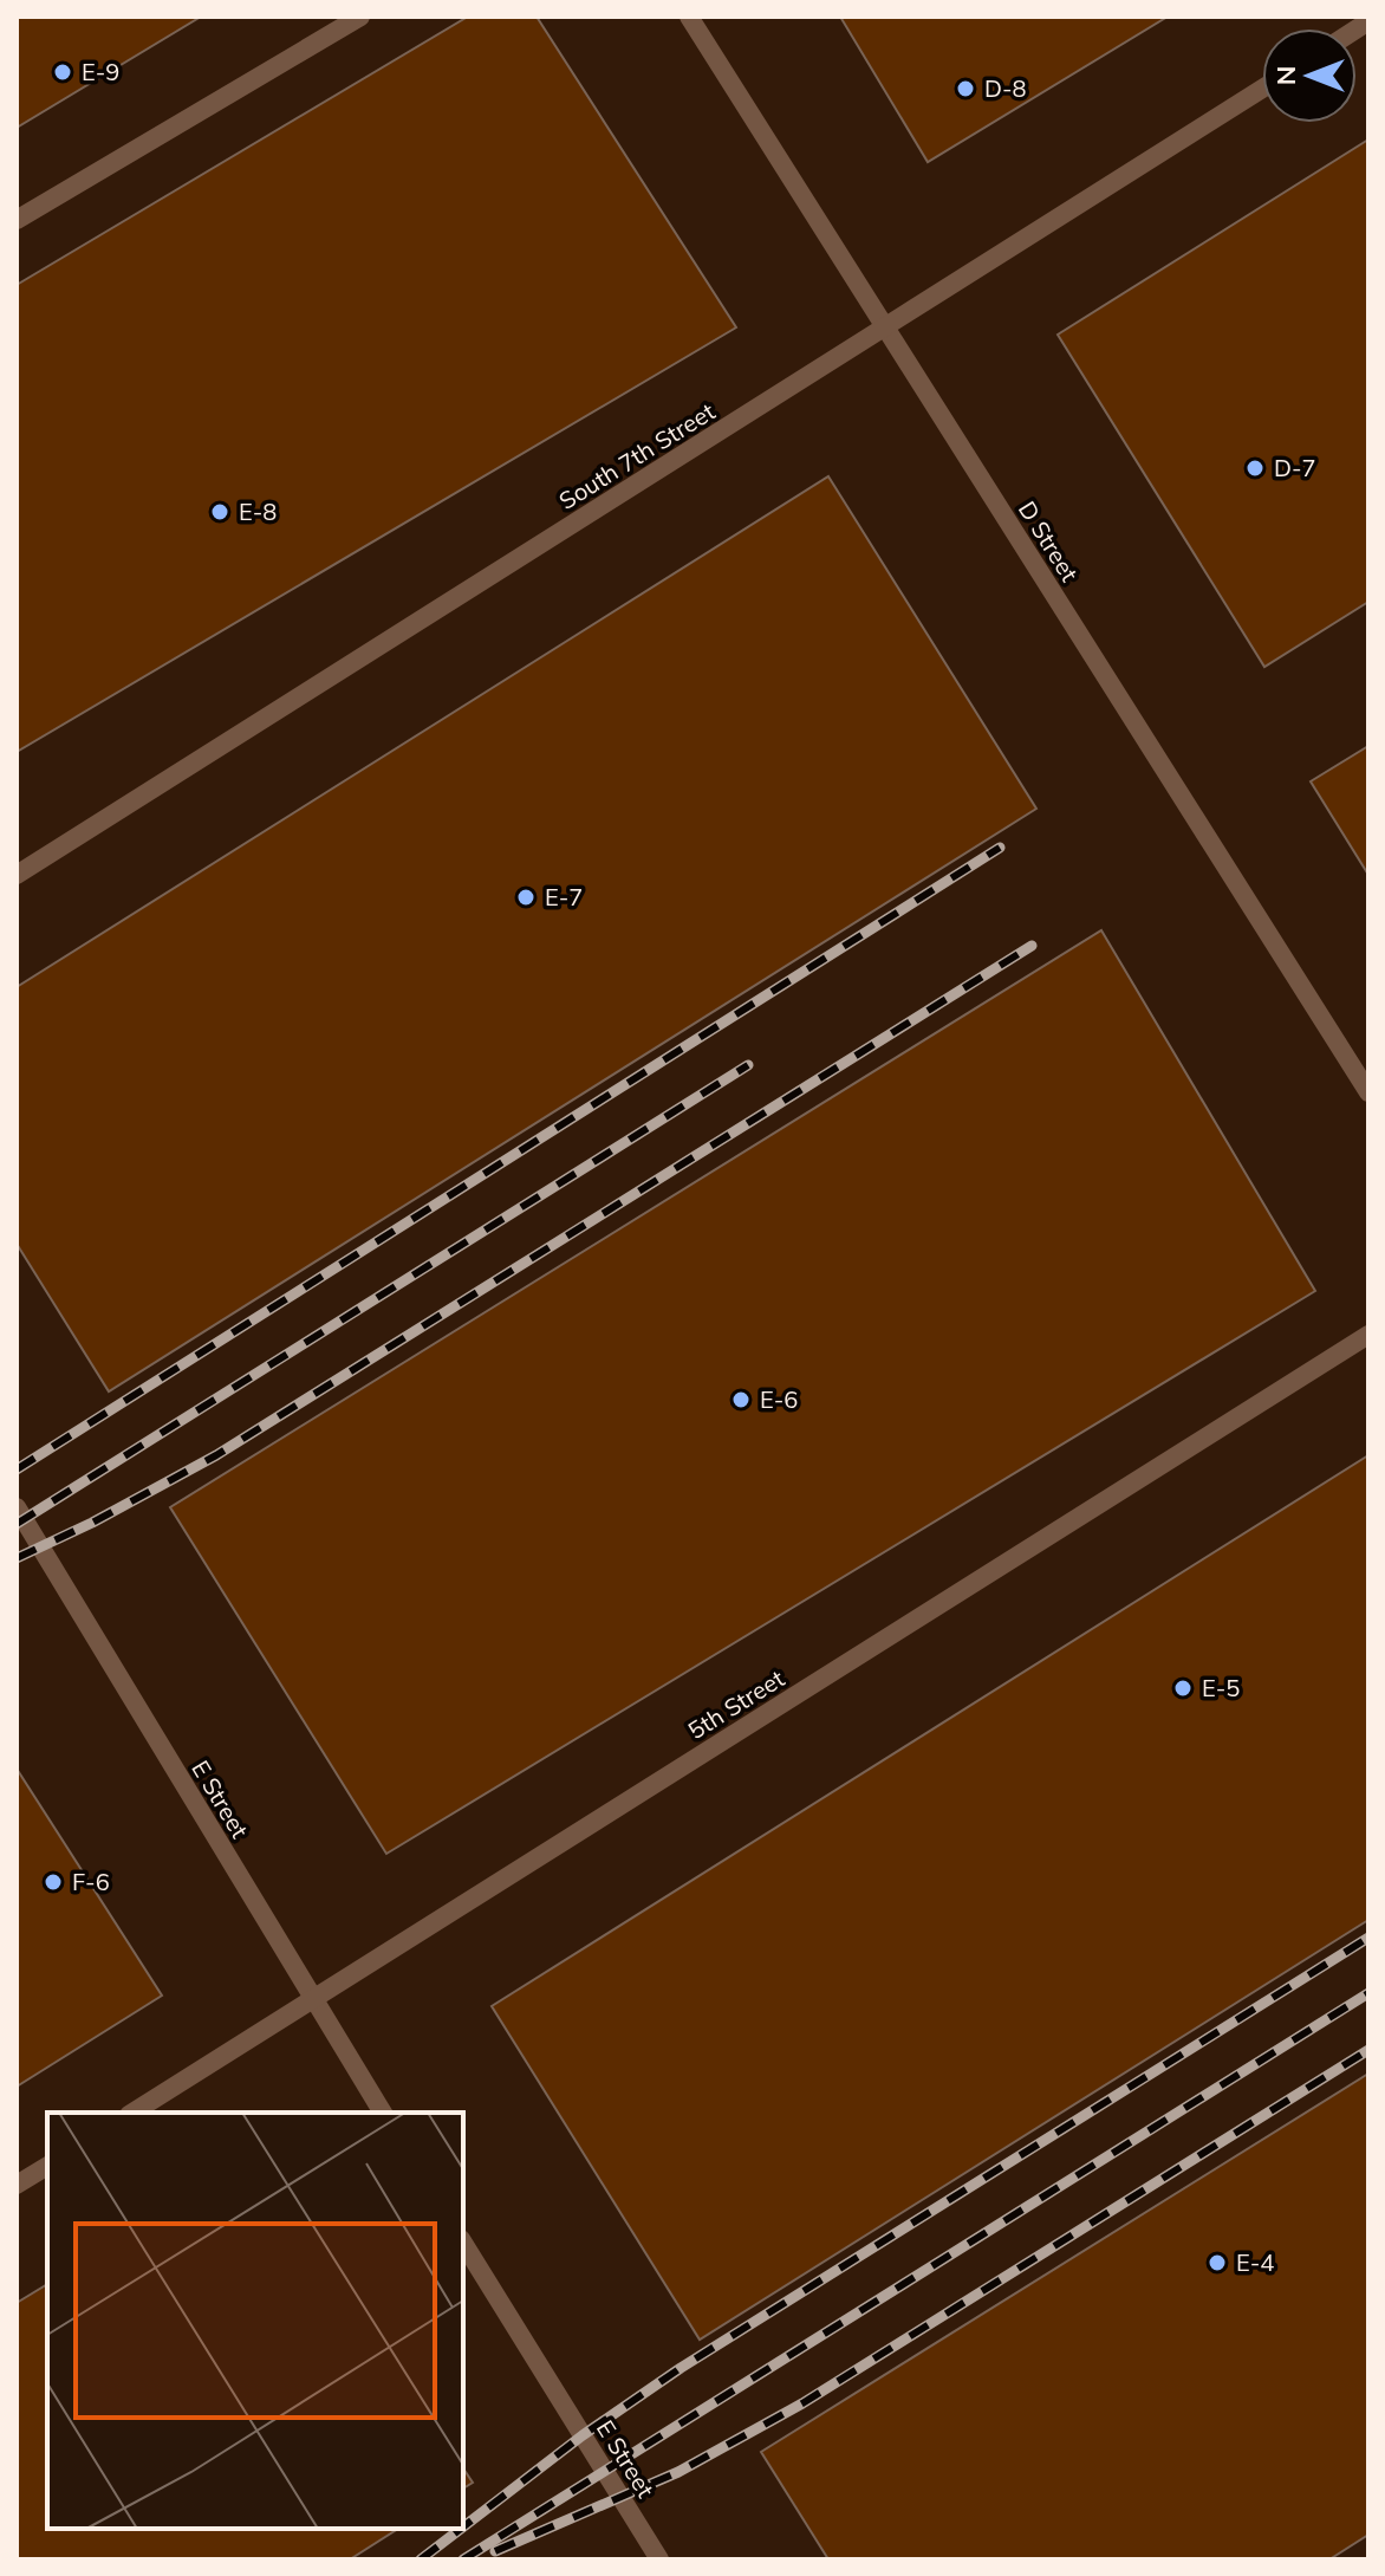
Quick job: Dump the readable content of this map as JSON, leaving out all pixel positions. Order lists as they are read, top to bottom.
{
  "streets": {
    "lane": [
      "South 7th Street",
      "D Street",
      "5th Street",
      "E Street"
    ]
  },
  "crossings": [
    ["South 7th Street", "D Street"],
    ["5th Street", "E Street"]
  ],
  "places": [
    "E-9",
    "D-8",
    "D-7",
    "E-8",
    "E-7",
    "E-6",
    "E-5",
    "F-6",
    "E-4"
  ],
  "north": "left"
}
